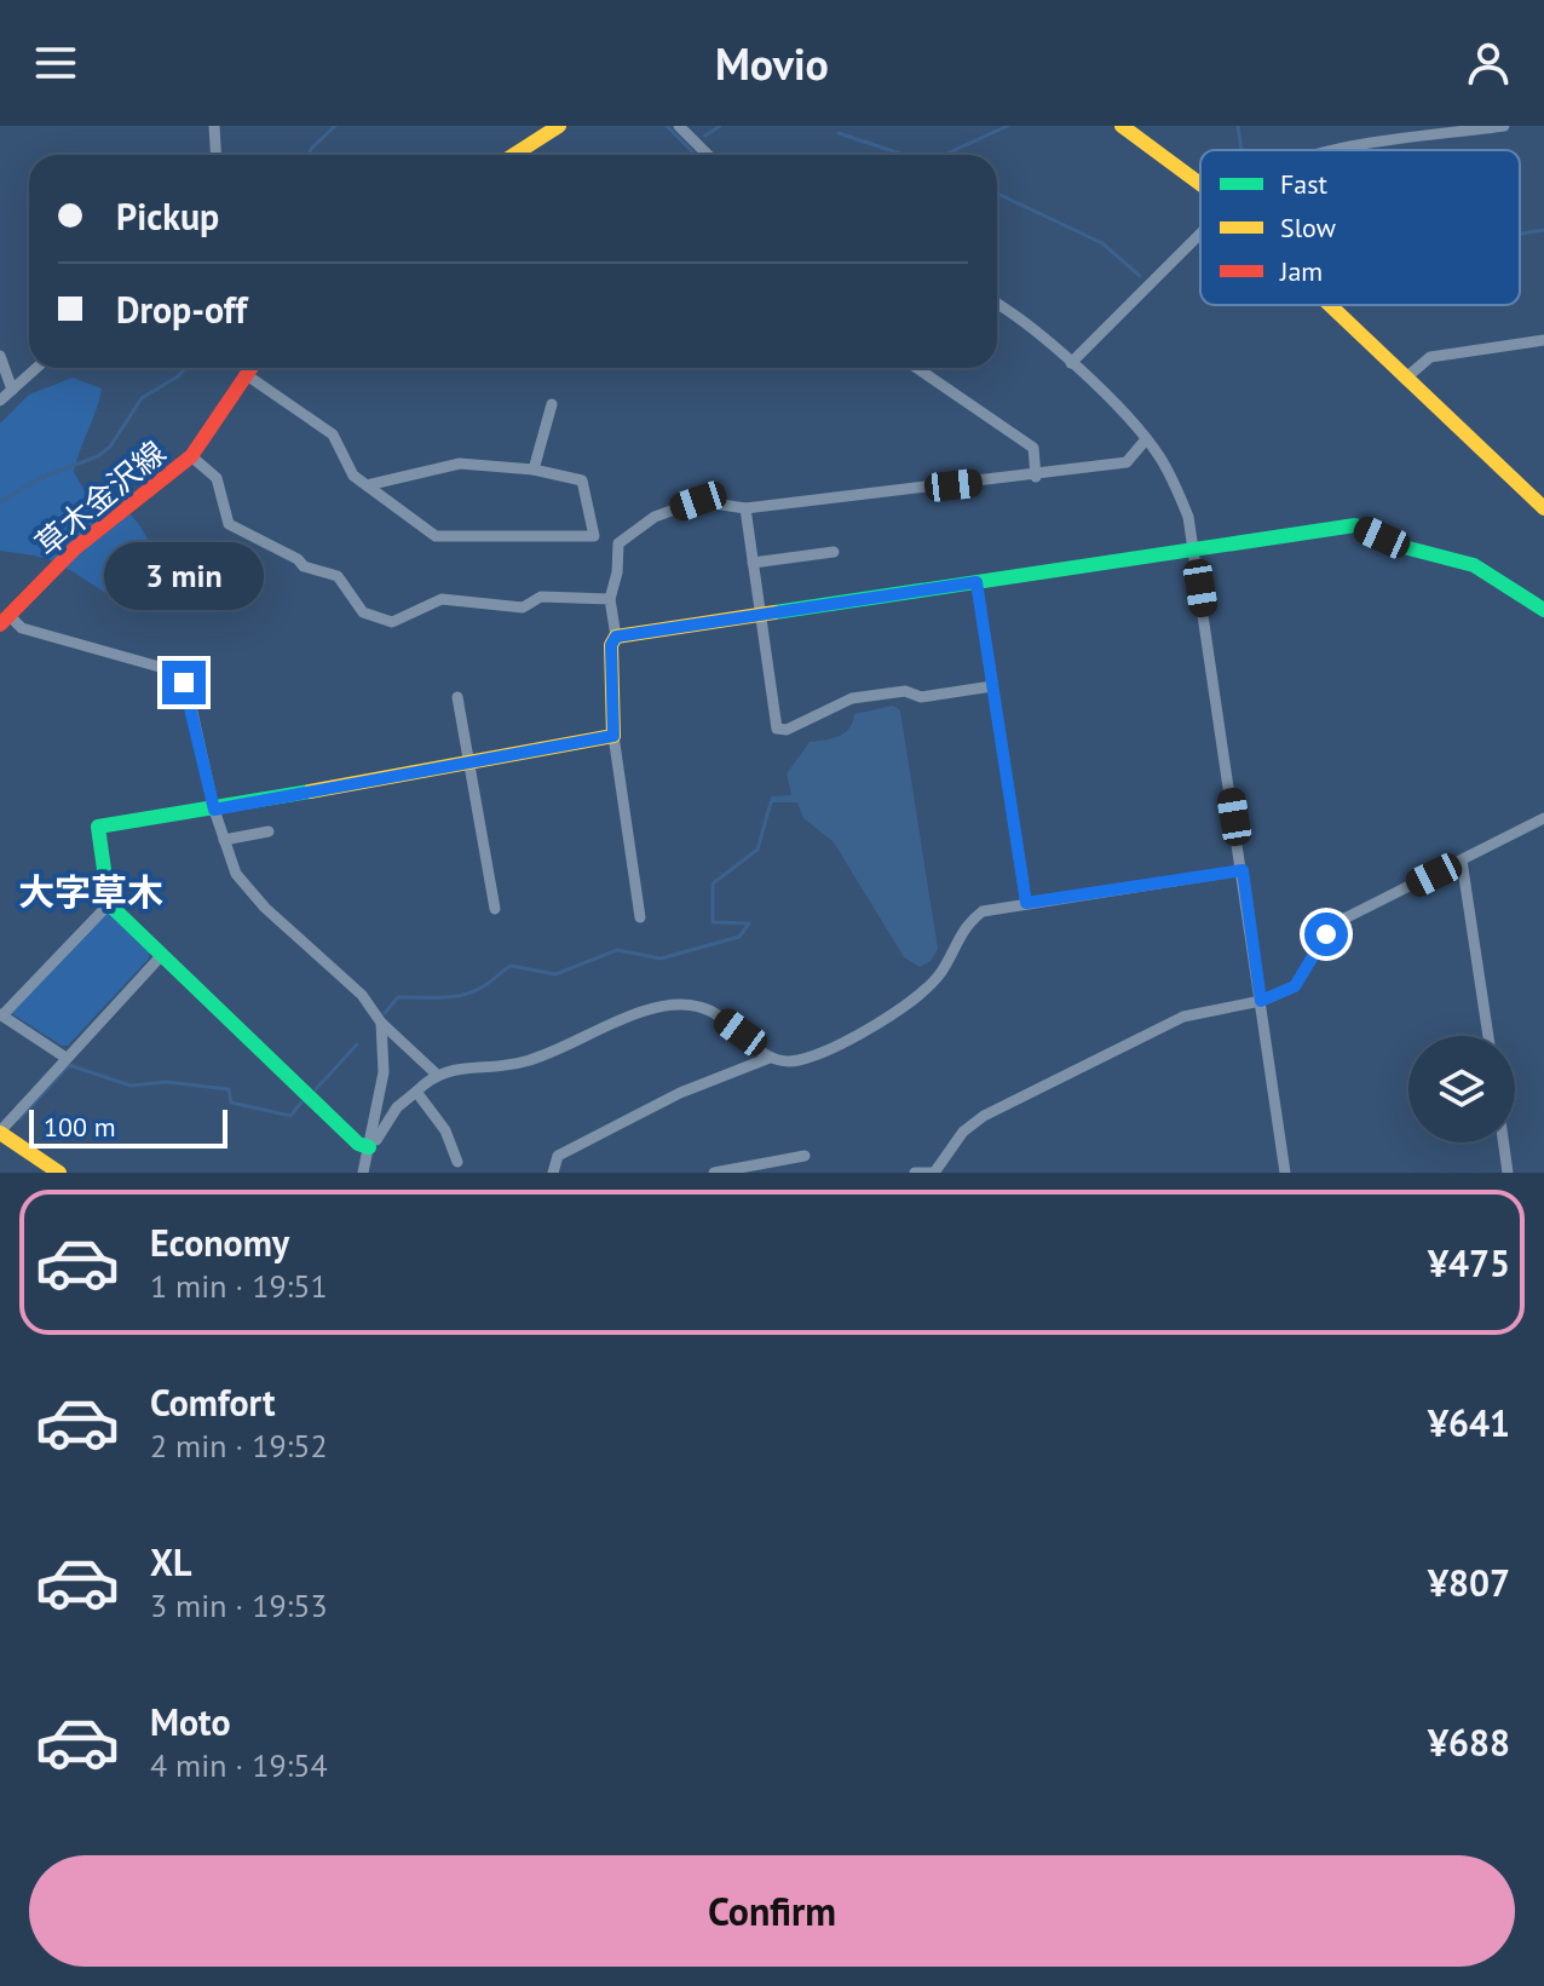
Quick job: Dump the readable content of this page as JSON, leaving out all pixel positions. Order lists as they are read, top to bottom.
{
  "streets": {
    "street": ["草木金沢線"]
  },
  "districts": ["大字草木"],
  "legend": ["Fast", "Slow", "Jam"],
  "scale_bar": "100 m",
  "page": {
    "header": "Movio",
    "banner": ["Pickup", "Drop-off"],
    "bubble": "3 min",
    "scale": "100 m",
    "list": [
      {
        "name": "Economy",
        "note": "1 min · 19:51",
        "value": "¥475"
      },
      {
        "name": "Comfort",
        "note": "2 min · 19:52",
        "value": "¥641"
      },
      {
        "name": "XL",
        "note": "3 min · 19:53",
        "value": "¥807"
      },
      {
        "name": "Moto",
        "note": "4 min · 19:54",
        "value": "¥688"
      }
    ],
    "buttons": "Confirm"
  }
}
